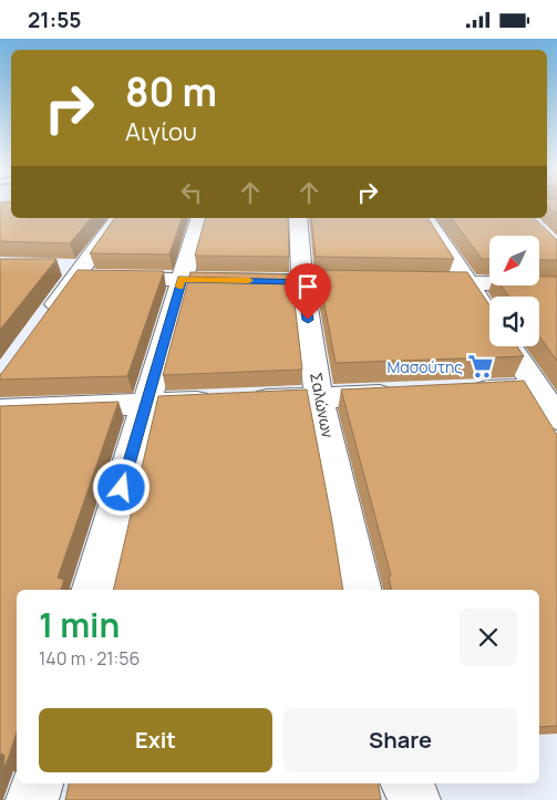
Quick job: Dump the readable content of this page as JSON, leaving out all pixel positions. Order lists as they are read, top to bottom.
{
  "streets": {
    "street": ["Σαλώνων"]
  },
  "places": {
    "supermarket": ["Μασούτης"]
  },
  "north": "bottom left",
  "page": {
    "status": "21:55",
    "turn": ["80 m", "Αιγίου"],
    "heading": ["1 min", "140 m · 21:56"],
    "buttons": ["Exit", "Share"]
  }
}
